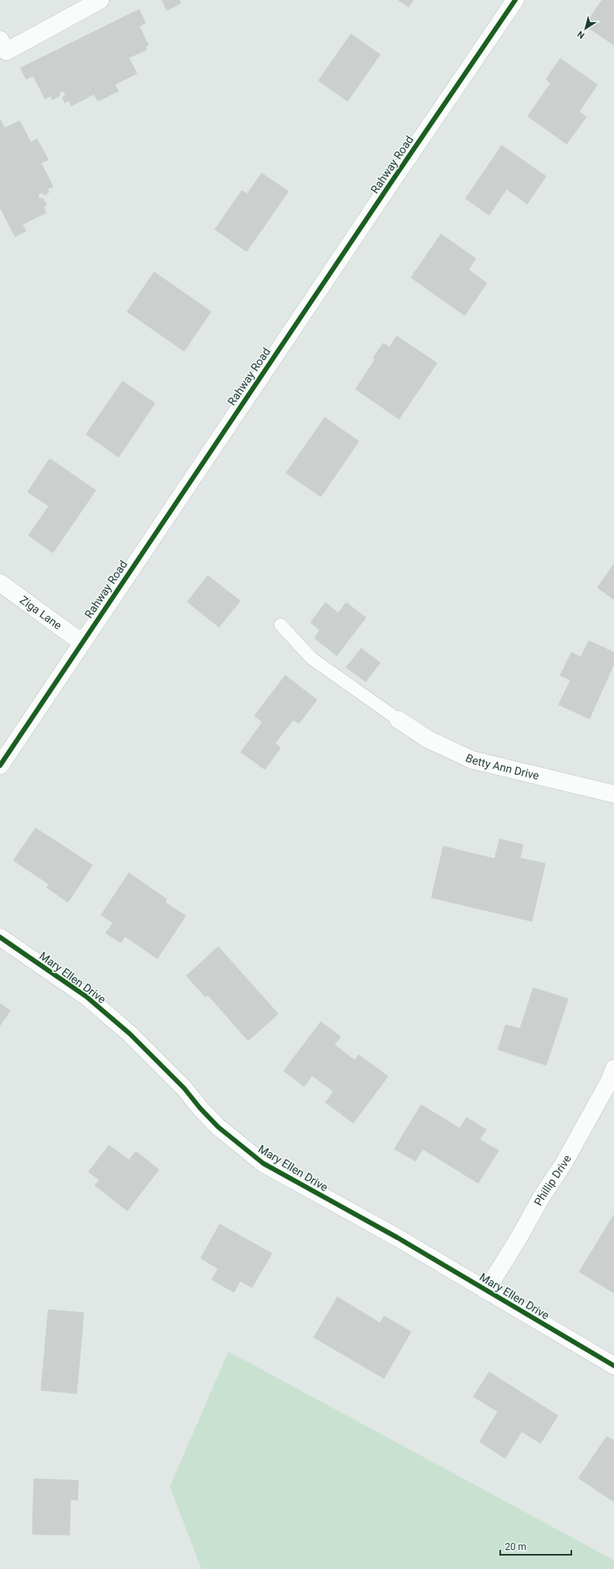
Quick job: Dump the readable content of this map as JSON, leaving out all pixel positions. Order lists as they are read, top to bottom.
{
  "streets": {
    "street": [
      "Rahway Road",
      "Ziga Lane",
      "Betty Ann Drive",
      "Mary Ellen Drive",
      "Phillip Drive"
    ]
  },
  "crossings": [
    ["Rahway Road", "Ziga Lane"],
    ["Mary Ellen Drive", "Phillip Drive"]
  ],
  "scale_bar": "20 m",
  "north": "bottom left"
}
